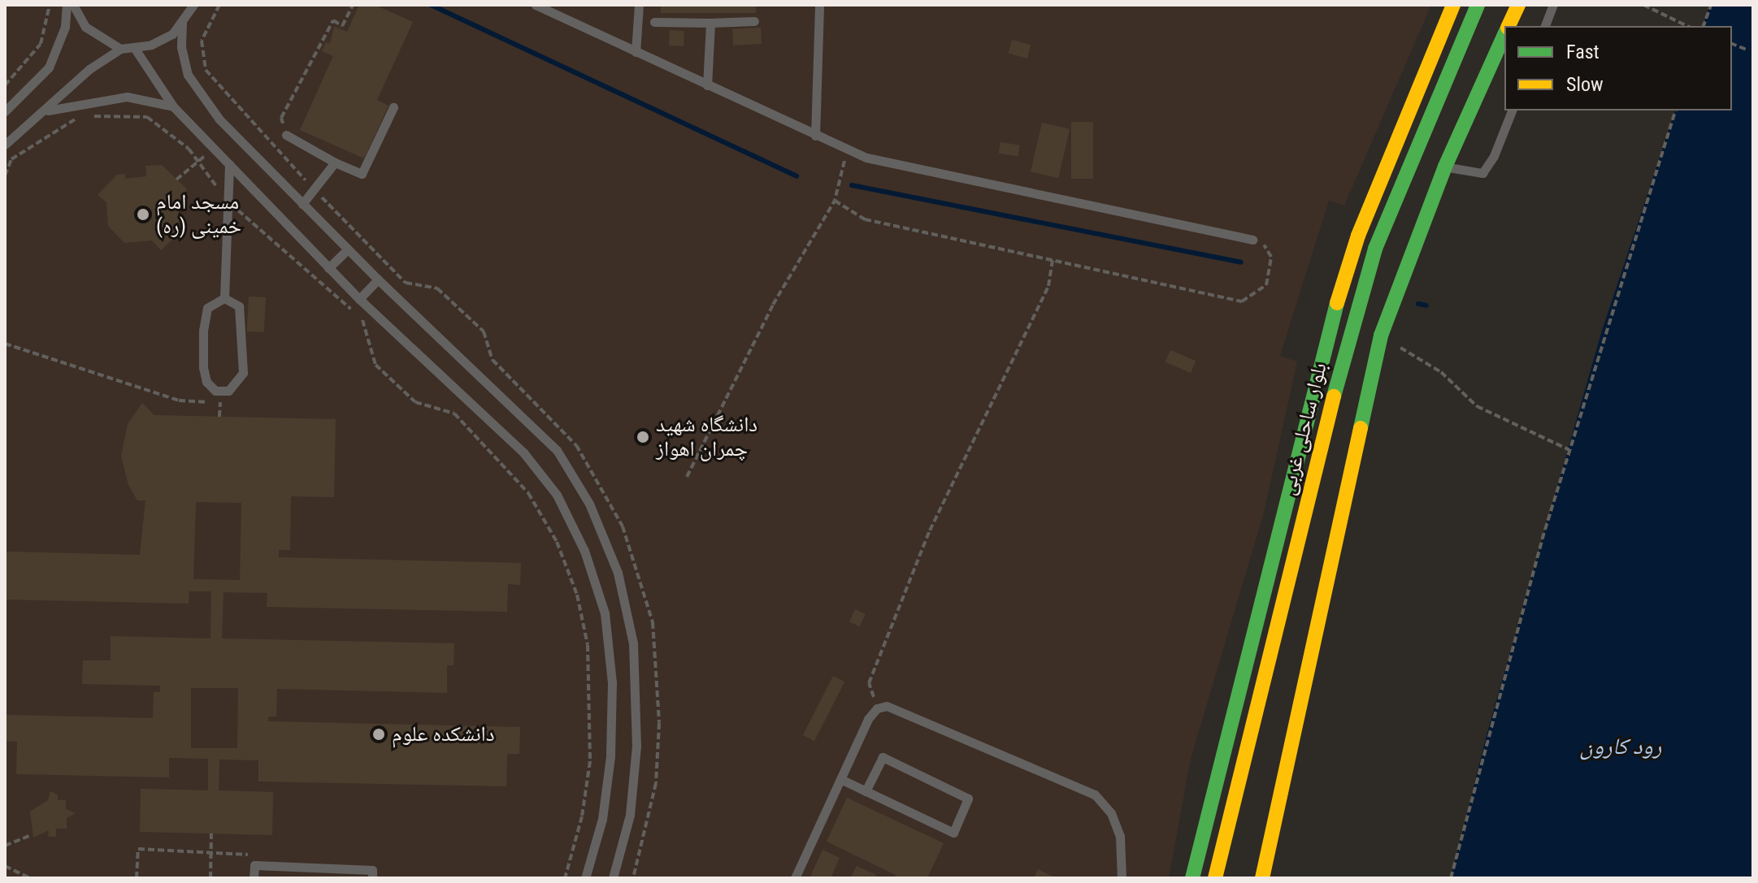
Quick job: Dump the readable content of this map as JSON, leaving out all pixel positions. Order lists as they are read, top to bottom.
{
  "streets": {
    "main road": ["بلوار ساحلی غربی"]
  },
  "water": ["رود کارون"],
  "places": ["مسجد امام خمینی (ره)", "دانشگاه شهید چمران اهواز", "دانشکده علوم"],
  "legend": ["Fast", "Slow"]
}
